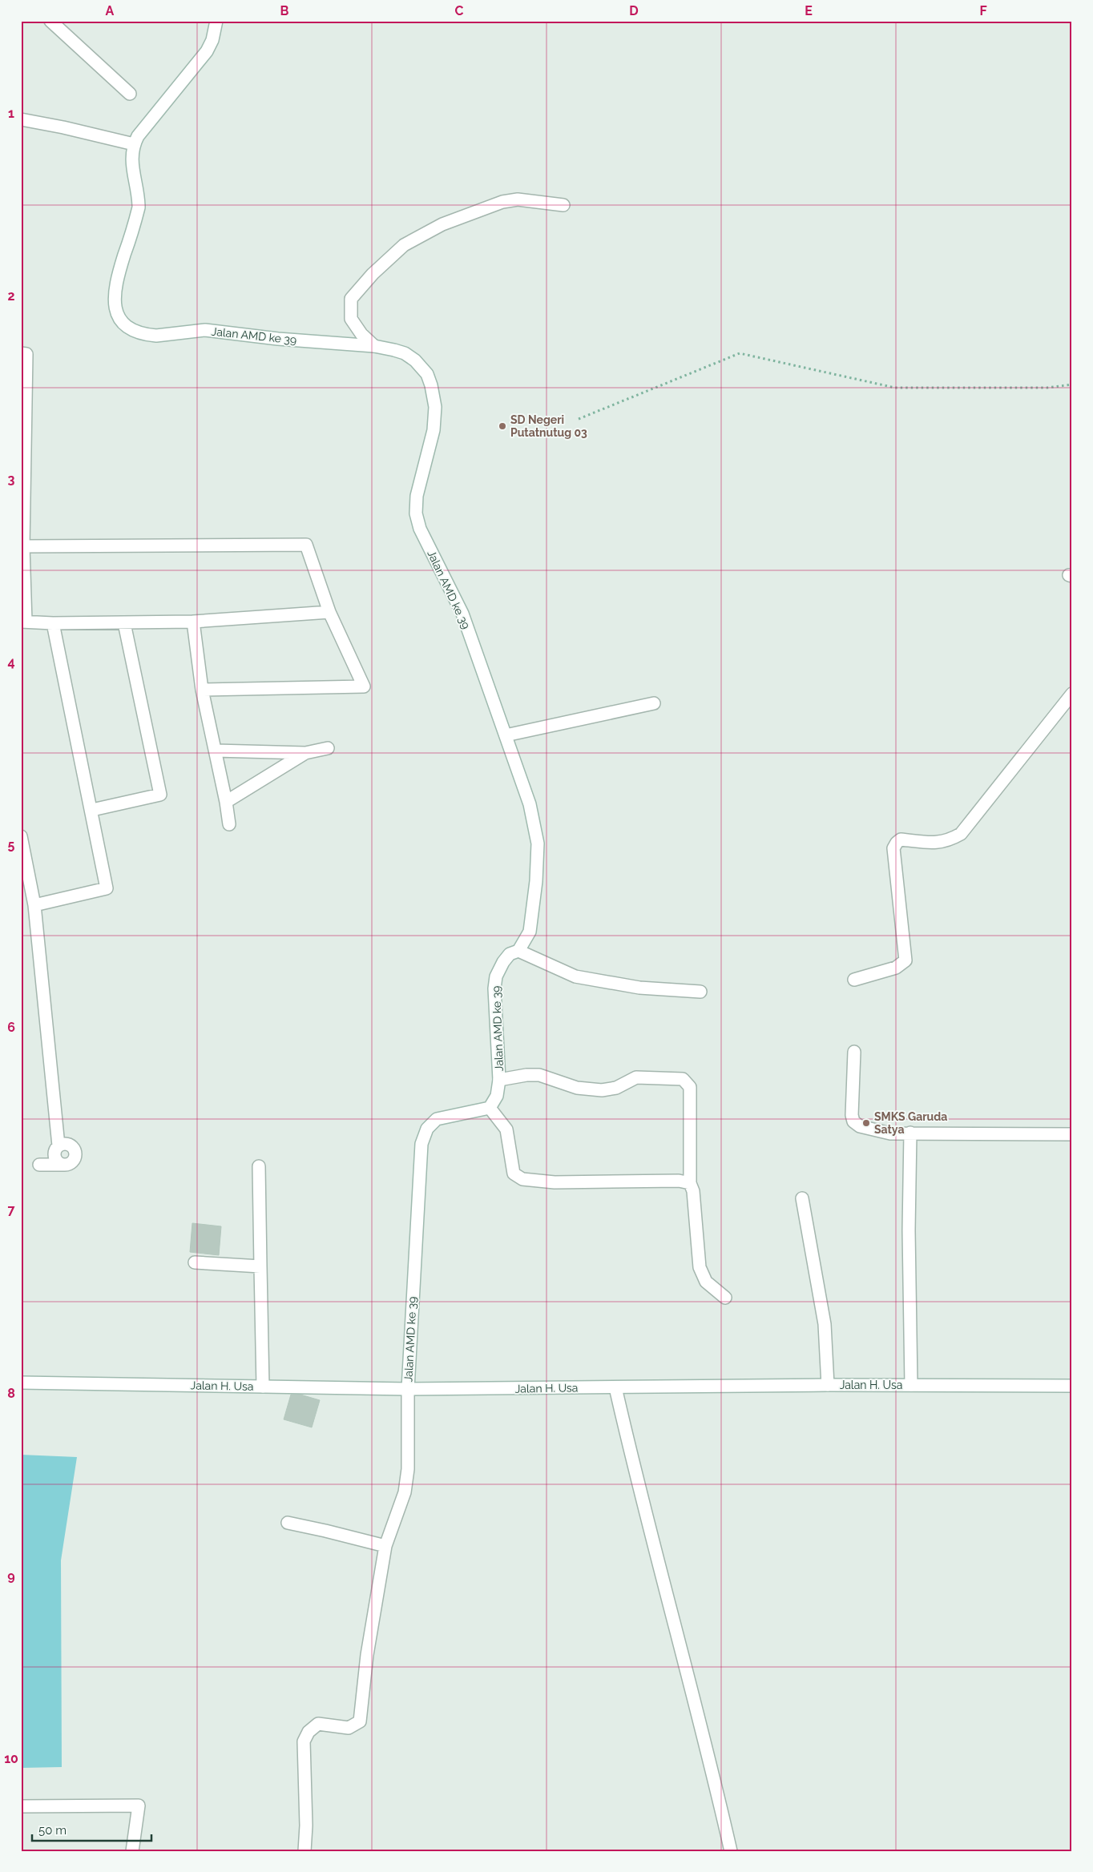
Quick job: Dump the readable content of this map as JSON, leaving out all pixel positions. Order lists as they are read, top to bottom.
{
  "streets": {
    "street": ["Jalan AMD ke 39", "Jalan H. Usa"]
  },
  "crossings": [
    ["Jalan AMD ke 39", "Jalan H. Usa"]
  ],
  "places": ["SD Negeri Putatnutug 03", "SMKS Garuda Satya"],
  "scale_bar": "50 m",
  "grid": {
    "columns": [
      "A",
      "B",
      "C",
      "D",
      "E",
      "F"
    ],
    "rows": [
      "1",
      "2",
      "3",
      "4",
      "5",
      "6",
      "7",
      "8",
      "9",
      "10"
    ]
  }
}
